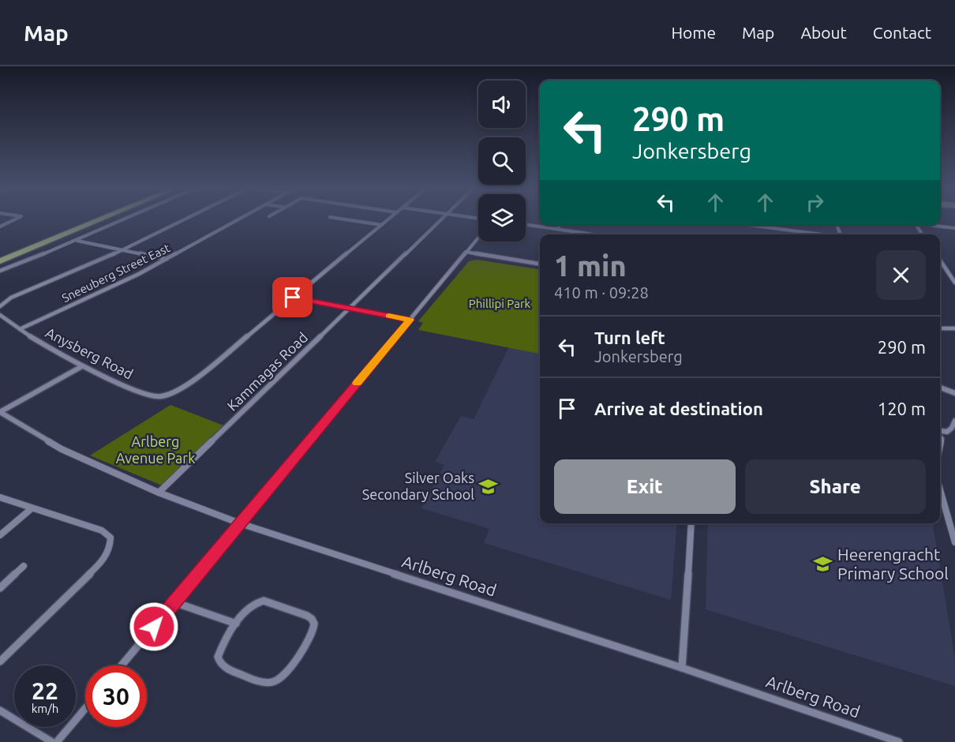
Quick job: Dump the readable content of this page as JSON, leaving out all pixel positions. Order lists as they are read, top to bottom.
{
  "streets": {
    "street": [
      "Sneeuberg Street East",
      "Anysberg Road",
      "Kammagas Road",
      "Arlberg Road"
    ]
  },
  "crossings": [
    ["Sneeuberg Street East", "Anysberg Road"],
    ["Kammagas Road", "Arlberg Road"]
  ],
  "parks": ["Phillipi Park", "Arlberg Avenue Park"],
  "places": {
    "school or university": ["Silver Oaks Secondary School", "Heerengracht Primary School"]
  },
  "page": {
    "header": "Map",
    "nav": [
      "Home",
      "Map",
      "About",
      "Contact"
    ],
    "turn": ["290 m", "Jonkersberg"],
    "heading": ["1 min", "410 m · 09:28"],
    "list": [
      {
        "name": "Turn left",
        "note": "Jonkersberg",
        "value": "290 m"
      },
      {
        "name": "Arrive at destination",
        "value": "120 m"
      }
    ],
    "buttons": ["Exit", "Share"],
    "speed": "22 km/h",
    "limit": "30"
  }
}
